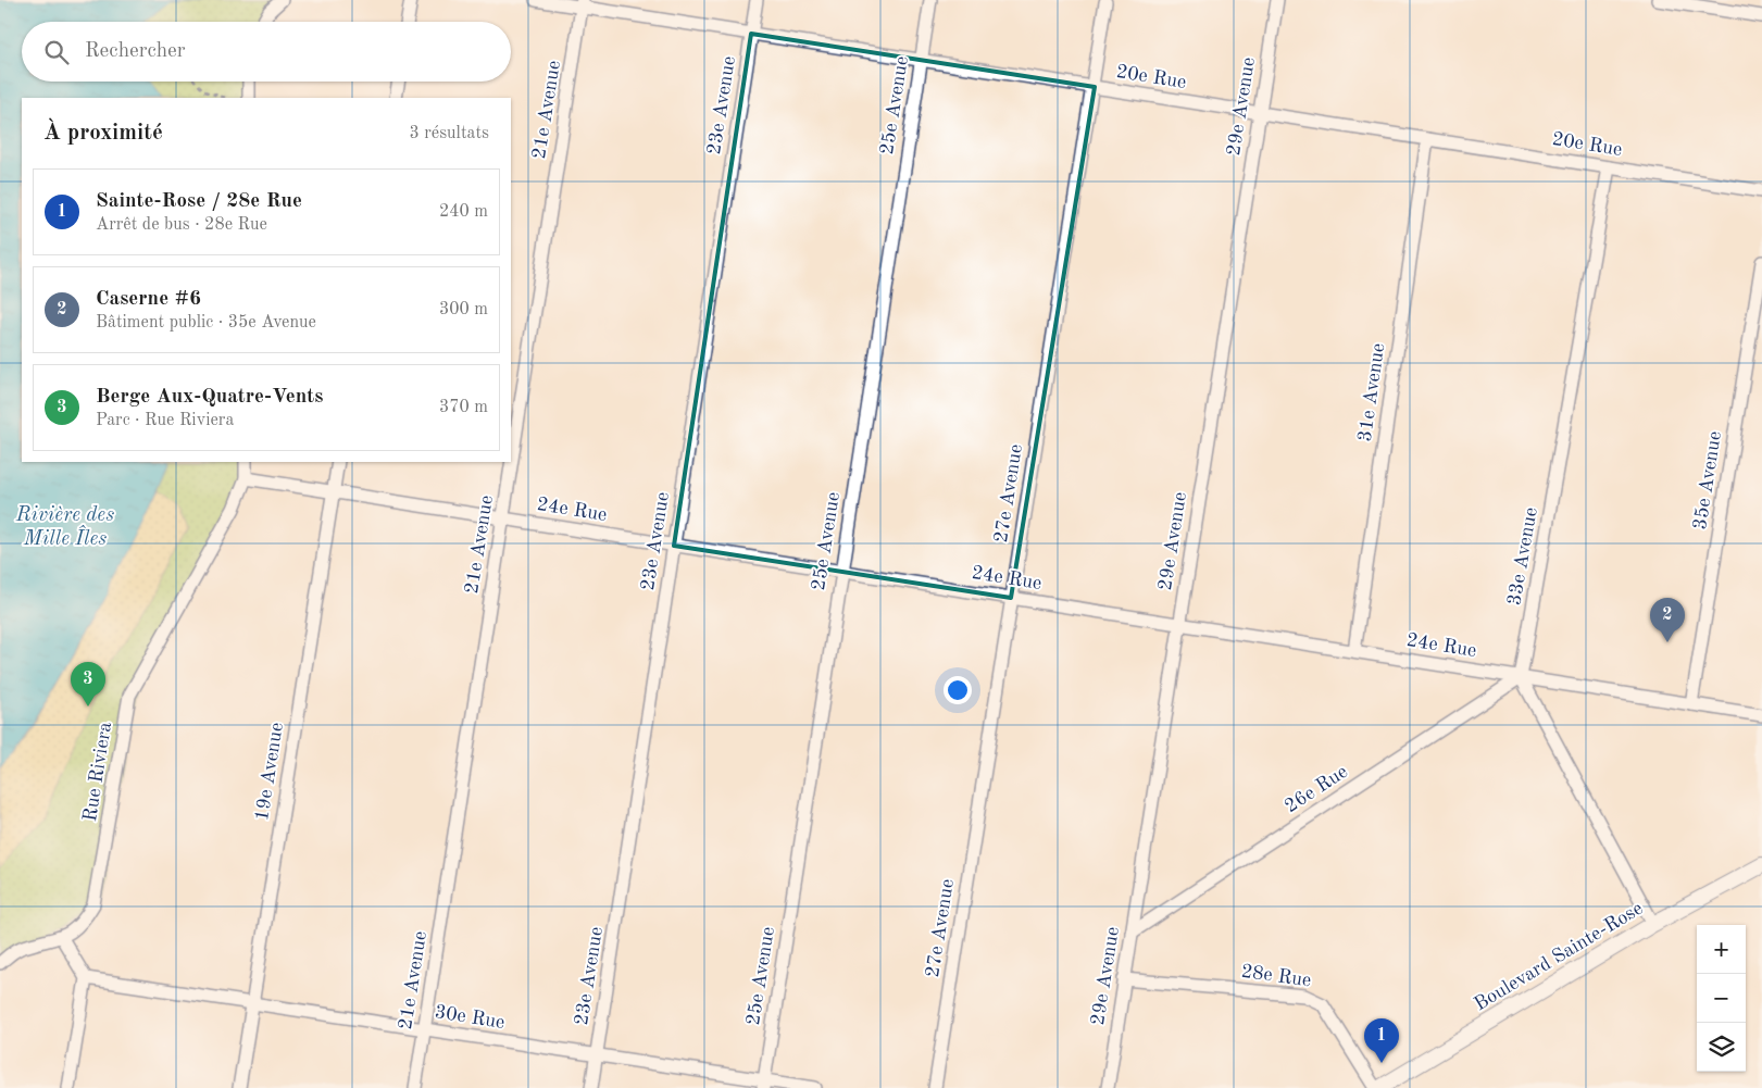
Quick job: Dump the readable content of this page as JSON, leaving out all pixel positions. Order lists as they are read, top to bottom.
{
  "streets": {
    "street": [
      "20e Rue",
      "23e Avenue",
      "25e Avenue",
      "29e Avenue",
      "21e Avenue",
      "31e Avenue",
      "35e Avenue",
      "27e Avenue",
      "24e Rue",
      "33e Avenue",
      "Rue Riviera",
      "19e Avenue",
      "26e Rue",
      "Boulevard Sainte-Rose",
      "28e Rue",
      "30e Rue"
    ]
  },
  "crossings": [
    ["20e Rue", "23e Avenue"],
    ["20e Rue", "25e Avenue"],
    ["20e Rue", "29e Avenue"],
    ["20e Rue", "21e Avenue"],
    ["20e Rue", "31e Avenue"],
    ["20e Rue", "27e Avenue"],
    ["20e Rue", "33e Avenue"],
    ["23e Avenue", "24e Rue"],
    ["23e Avenue", "30e Rue"],
    ["25e Avenue", "24e Rue"],
    ["25e Avenue", "30e Rue"],
    ["29e Avenue", "24e Rue"],
    ["29e Avenue", "26e Rue"],
    ["29e Avenue", "28e Rue"],
    ["21e Avenue", "24e Rue"],
    ["21e Avenue", "30e Rue"],
    ["31e Avenue", "24e Rue"],
    ["35e Avenue", "24e Rue"],
    ["27e Avenue", "24e Rue"],
    ["24e Rue", "33e Avenue"],
    ["24e Rue", "Rue Riviera"],
    ["24e Rue", "19e Avenue"],
    ["24e Rue", "26e Rue"],
    ["33e Avenue", "26e Rue"],
    ["19e Avenue", "30e Rue"],
    ["Boulevard Sainte-Rose", "28e Rue"]
  ],
  "water": ["Rivière des Mille Îles"],
  "page": {
    "search": "Rechercher",
    "heading": ["À proximité", "3 résultats"],
    "list": [
      {
        "mark": "1",
        "name": "Sainte-Rose / 28e Rue",
        "note": "Arrêt de bus · 28e Rue",
        "value": "240 m"
      },
      {
        "mark": "2",
        "name": "Caserne #6",
        "note": "Bâtiment public · 35e Avenue",
        "value": "300 m"
      },
      {
        "mark": "3",
        "name": "Berge Aux-Quatre-Vents",
        "note": "Parc · Rue Riviera",
        "value": "370 m"
      }
    ],
    "pins": ["2", "3", "1"],
    "map_buttons": ["+", "−"]
  }
}
